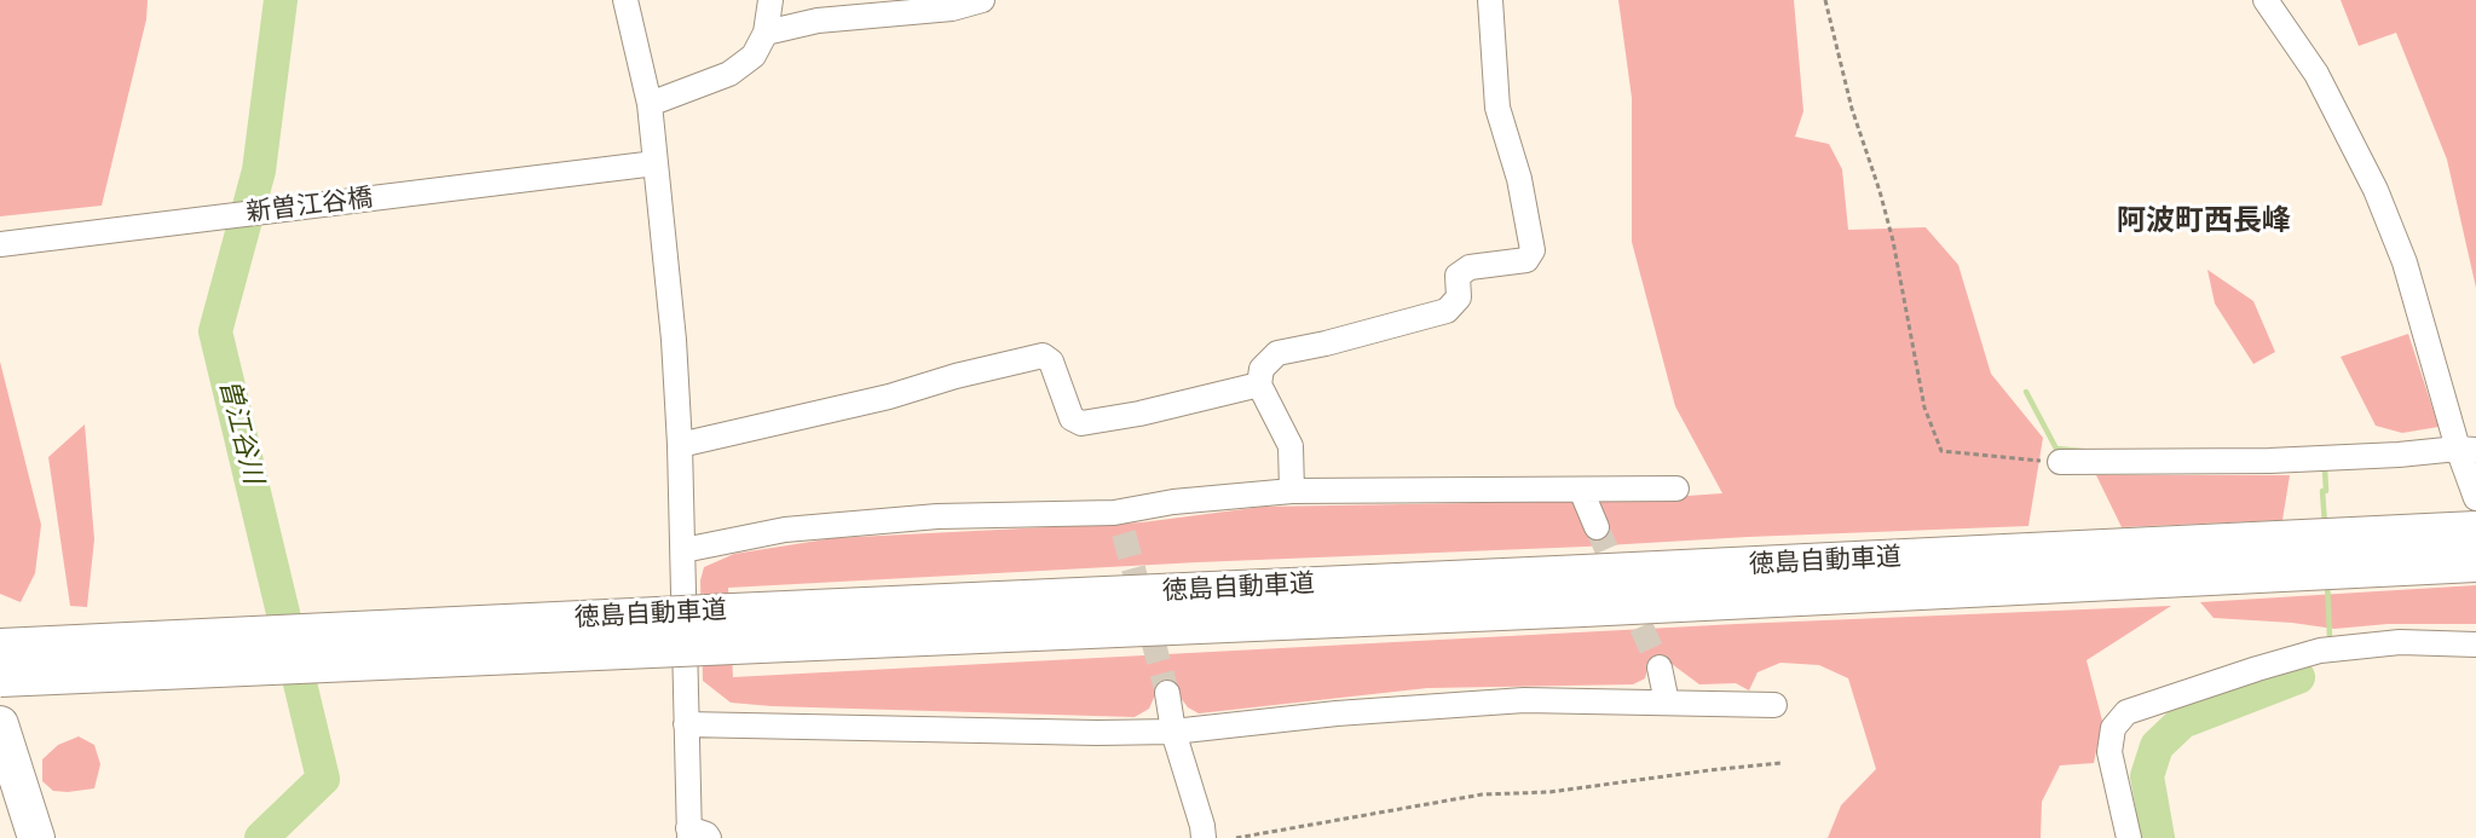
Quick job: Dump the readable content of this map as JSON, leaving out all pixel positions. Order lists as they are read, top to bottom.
{
  "streets": {
    "highway": ["徳島自動車道"],
    "street": ["新曽江谷橋"]
  },
  "districts": ["阿波町西長峰"],
  "water": ["曽江谷川"]
}
